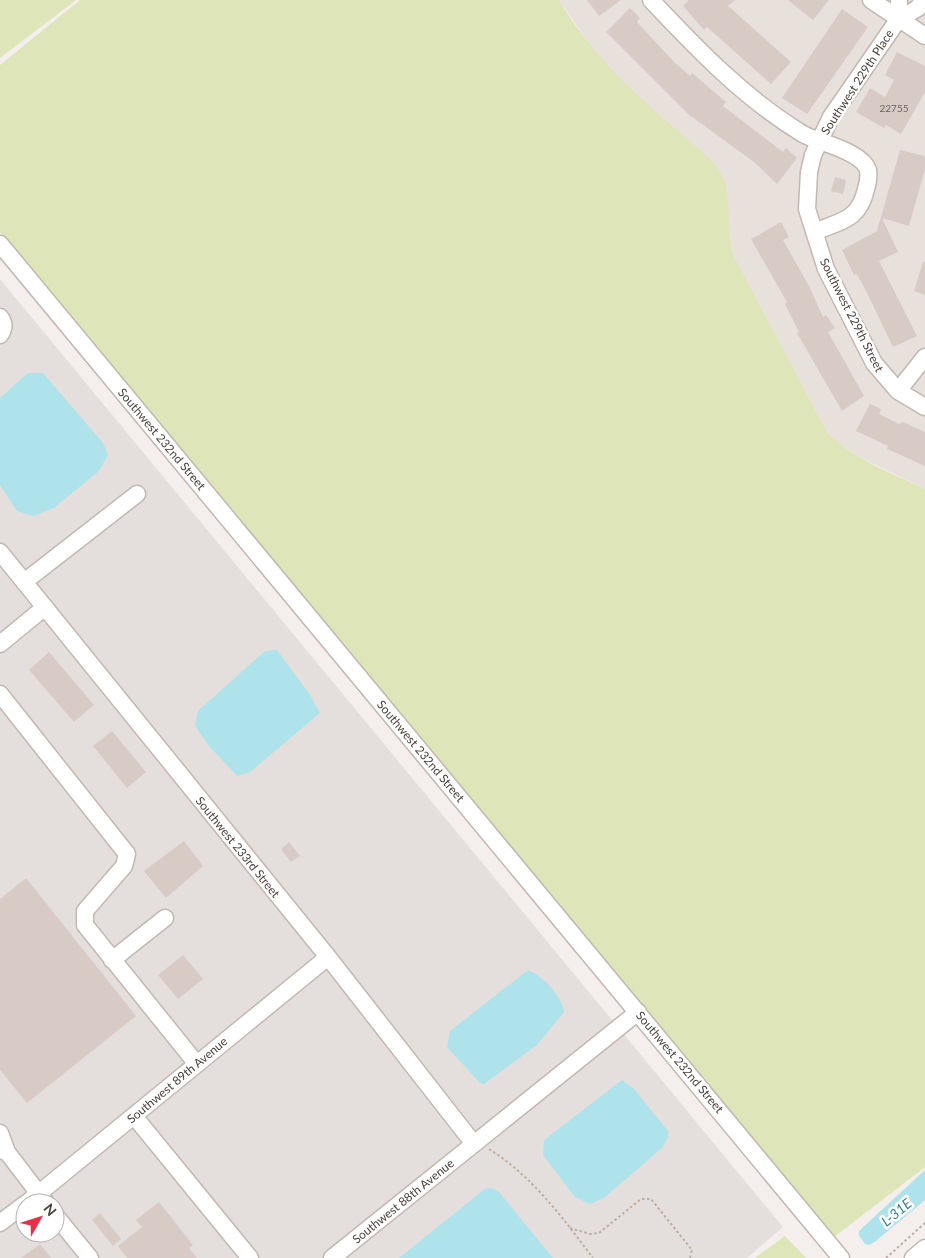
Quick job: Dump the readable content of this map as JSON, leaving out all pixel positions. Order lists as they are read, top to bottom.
{
  "streets": {
    "street": [
      "Southwest 229th Place",
      "Southwest 229th Street",
      "Southwest 232nd Street",
      "Southwest 233rd Street",
      "Southwest 89th Avenue",
      "Southwest 88th Avenue"
    ]
  },
  "crossings": [
    ["Southwest 229th Place", "Southwest 229th Street"],
    ["Southwest 232nd Street", "Southwest 88th Avenue"],
    ["Southwest 233rd Street", "Southwest 89th Avenue"],
    ["Southwest 233rd Street", "Southwest 88th Avenue"]
  ],
  "water": ["L-31E"],
  "house_numbers": ["22755"],
  "north": "top right"
}
